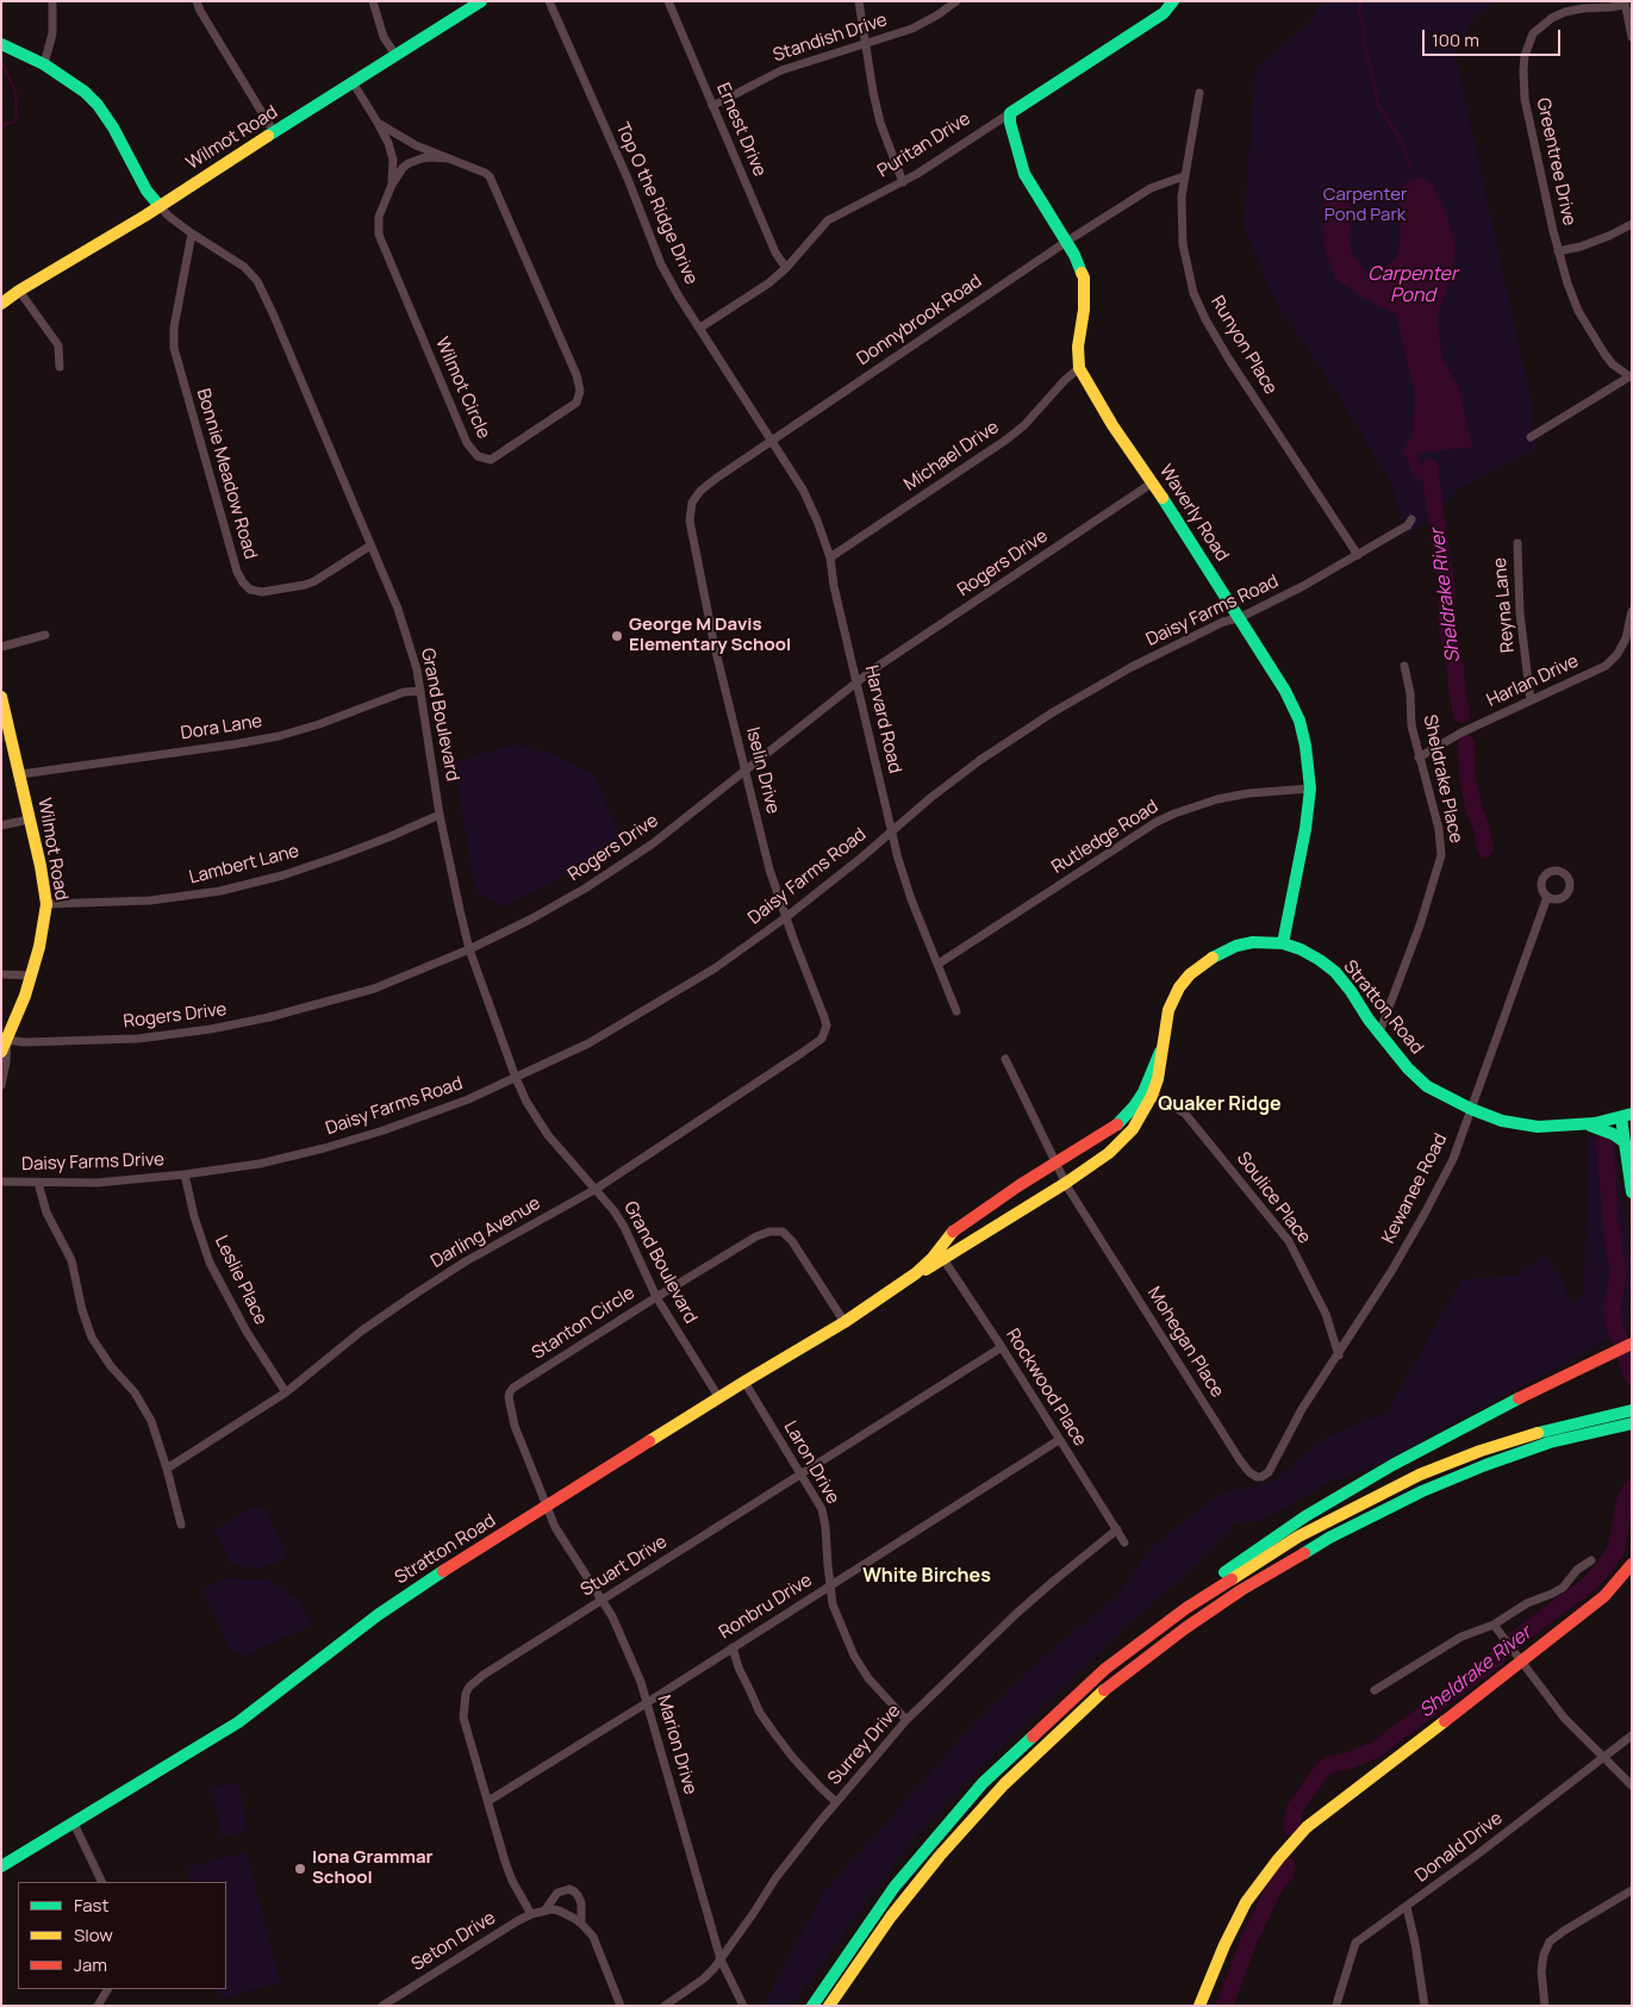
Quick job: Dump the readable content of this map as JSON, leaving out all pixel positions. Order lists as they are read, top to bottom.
{
  "streets": {
    "main road": [
      "Wilmot Road",
      "Puritan Drive",
      "Waverly Road",
      "Grand Boulevard",
      "Stratton Road"
    ],
    "street": [
      "Standish Drive",
      "Ernest Drive",
      "Greentree Drive",
      "Top O the Ridge Drive",
      "Donnybrook Road",
      "Runyon Place",
      "Wilmot Circle",
      "Michael Drive",
      "Bonnie Meadow Road",
      "Rogers Drive",
      "Reyna Lane",
      "Daisy Farms Road",
      "Harlan Drive",
      "Harvard Road",
      "Dora Lane",
      "Iselin Drive",
      "Sheldrake Place",
      "Rutledge Road",
      "Lambert Lane",
      "Daisy Farms Drive",
      "Kewanee Road",
      "Soulice Place",
      "Darling Avenue",
      "Leslie Place",
      "Stanton Circle",
      "Mohegan Place",
      "Rockwood Place",
      "Laron Drive",
      "Stuart Drive",
      "Ronbru Drive",
      "Marion Drive",
      "Surrey Drive",
      "Donald Drive",
      "Seton Drive"
    ]
  },
  "crossings": [
    ["Standish Drive", "Ernest Drive"],
    ["Ernest Drive", "Puritan Drive"],
    ["Wilmot Road", "Wilmot Circle"],
    ["Wilmot Road", "Rogers Drive"],
    ["Wilmot Road", "Grand Boulevard"],
    ["Wilmot Road", "Dora Lane"],
    ["Wilmot Road", "Lambert Lane"],
    ["Puritan Drive", "Top O the Ridge Drive"],
    ["Puritan Drive", "Waverly Road"],
    ["Top O the Ridge Drive", "Donnybrook Road"],
    ["Top O the Ridge Drive", "Harvard Road"],
    ["Donnybrook Road", "Runyon Place"],
    ["Donnybrook Road", "Waverly Road"],
    ["Donnybrook Road", "Harvard Road"],
    ["Donnybrook Road", "Iselin Drive"],
    ["Runyon Place", "Daisy Farms Road"],
    ["Michael Drive", "Waverly Road"],
    ["Michael Drive", "Harvard Road"],
    ["Bonnie Meadow Road", "Grand Boulevard"],
    ["Waverly Road", "Rogers Drive"],
    ["Waverly Road", "Daisy Farms Road"],
    ["Waverly Road", "Rutledge Road"],
    ["Waverly Road", "Stratton Road"],
    ["Rogers Drive", "Grand Boulevard"],
    ["Rogers Drive", "Harvard Road"],
    ["Rogers Drive", "Iselin Drive"],
    ["Reyna Lane", "Harlan Drive"],
    ["Daisy Farms Road", "Grand Boulevard"],
    ["Daisy Farms Road", "Harvard Road"],
    ["Daisy Farms Road", "Iselin Drive"],
    ["Daisy Farms Road", "Daisy Farms Drive"],
    ["Daisy Farms Road", "Leslie Place"],
    ["Harlan Drive", "Sheldrake Place"],
    ["Grand Boulevard", "Dora Lane"],
    ["Grand Boulevard", "Lambert Lane"],
    ["Grand Boulevard", "Stratton Road"],
    ["Grand Boulevard", "Darling Avenue"],
    ["Grand Boulevard", "Stanton Circle"],
    ["Harvard Road", "Rutledge Road"],
    ["Iselin Drive", "Darling Avenue"],
    ["Sheldrake Place", "Stratton Road"],
    ["Stratton Road", "Kewanee Road"],
    ["Stratton Road", "Soulice Place"],
    ["Stratton Road", "Stanton Circle"],
    ["Stratton Road", "Mohegan Place"],
    ["Stratton Road", "Rockwood Place"],
    ["Stratton Road", "Laron Drive"],
    ["Stratton Road", "Marion Drive"],
    ["Daisy Farms Drive", "Leslie Place"],
    ["Kewanee Road", "Soulice Place"],
    ["Kewanee Road", "Mohegan Place"],
    ["Darling Avenue", "Leslie Place"],
    ["Stanton Circle", "Marion Drive"],
    ["Rockwood Place", "Stuart Drive"],
    ["Rockwood Place", "Ronbru Drive"],
    ["Rockwood Place", "Surrey Drive"],
    ["Laron Drive", "Stuart Drive"],
    ["Laron Drive", "Ronbru Drive"],
    ["Laron Drive", "Surrey Drive"],
    ["Stuart Drive", "Ronbru Drive"],
    ["Stuart Drive", "Marion Drive"],
    ["Stuart Drive", "Seton Drive"],
    ["Ronbru Drive", "Marion Drive"],
    ["Marion Drive", "Surrey Drive"]
  ],
  "districts": ["Quaker Ridge", "White Birches"],
  "water": ["Carpenter Pond", "Sheldrake River"],
  "parks": ["Carpenter Pond Park"],
  "places": ["George M Davis Elementary School", "Iona Grammar School"],
  "legend": ["Fast", "Slow", "Jam"],
  "scale_bar": "100 m"
}
